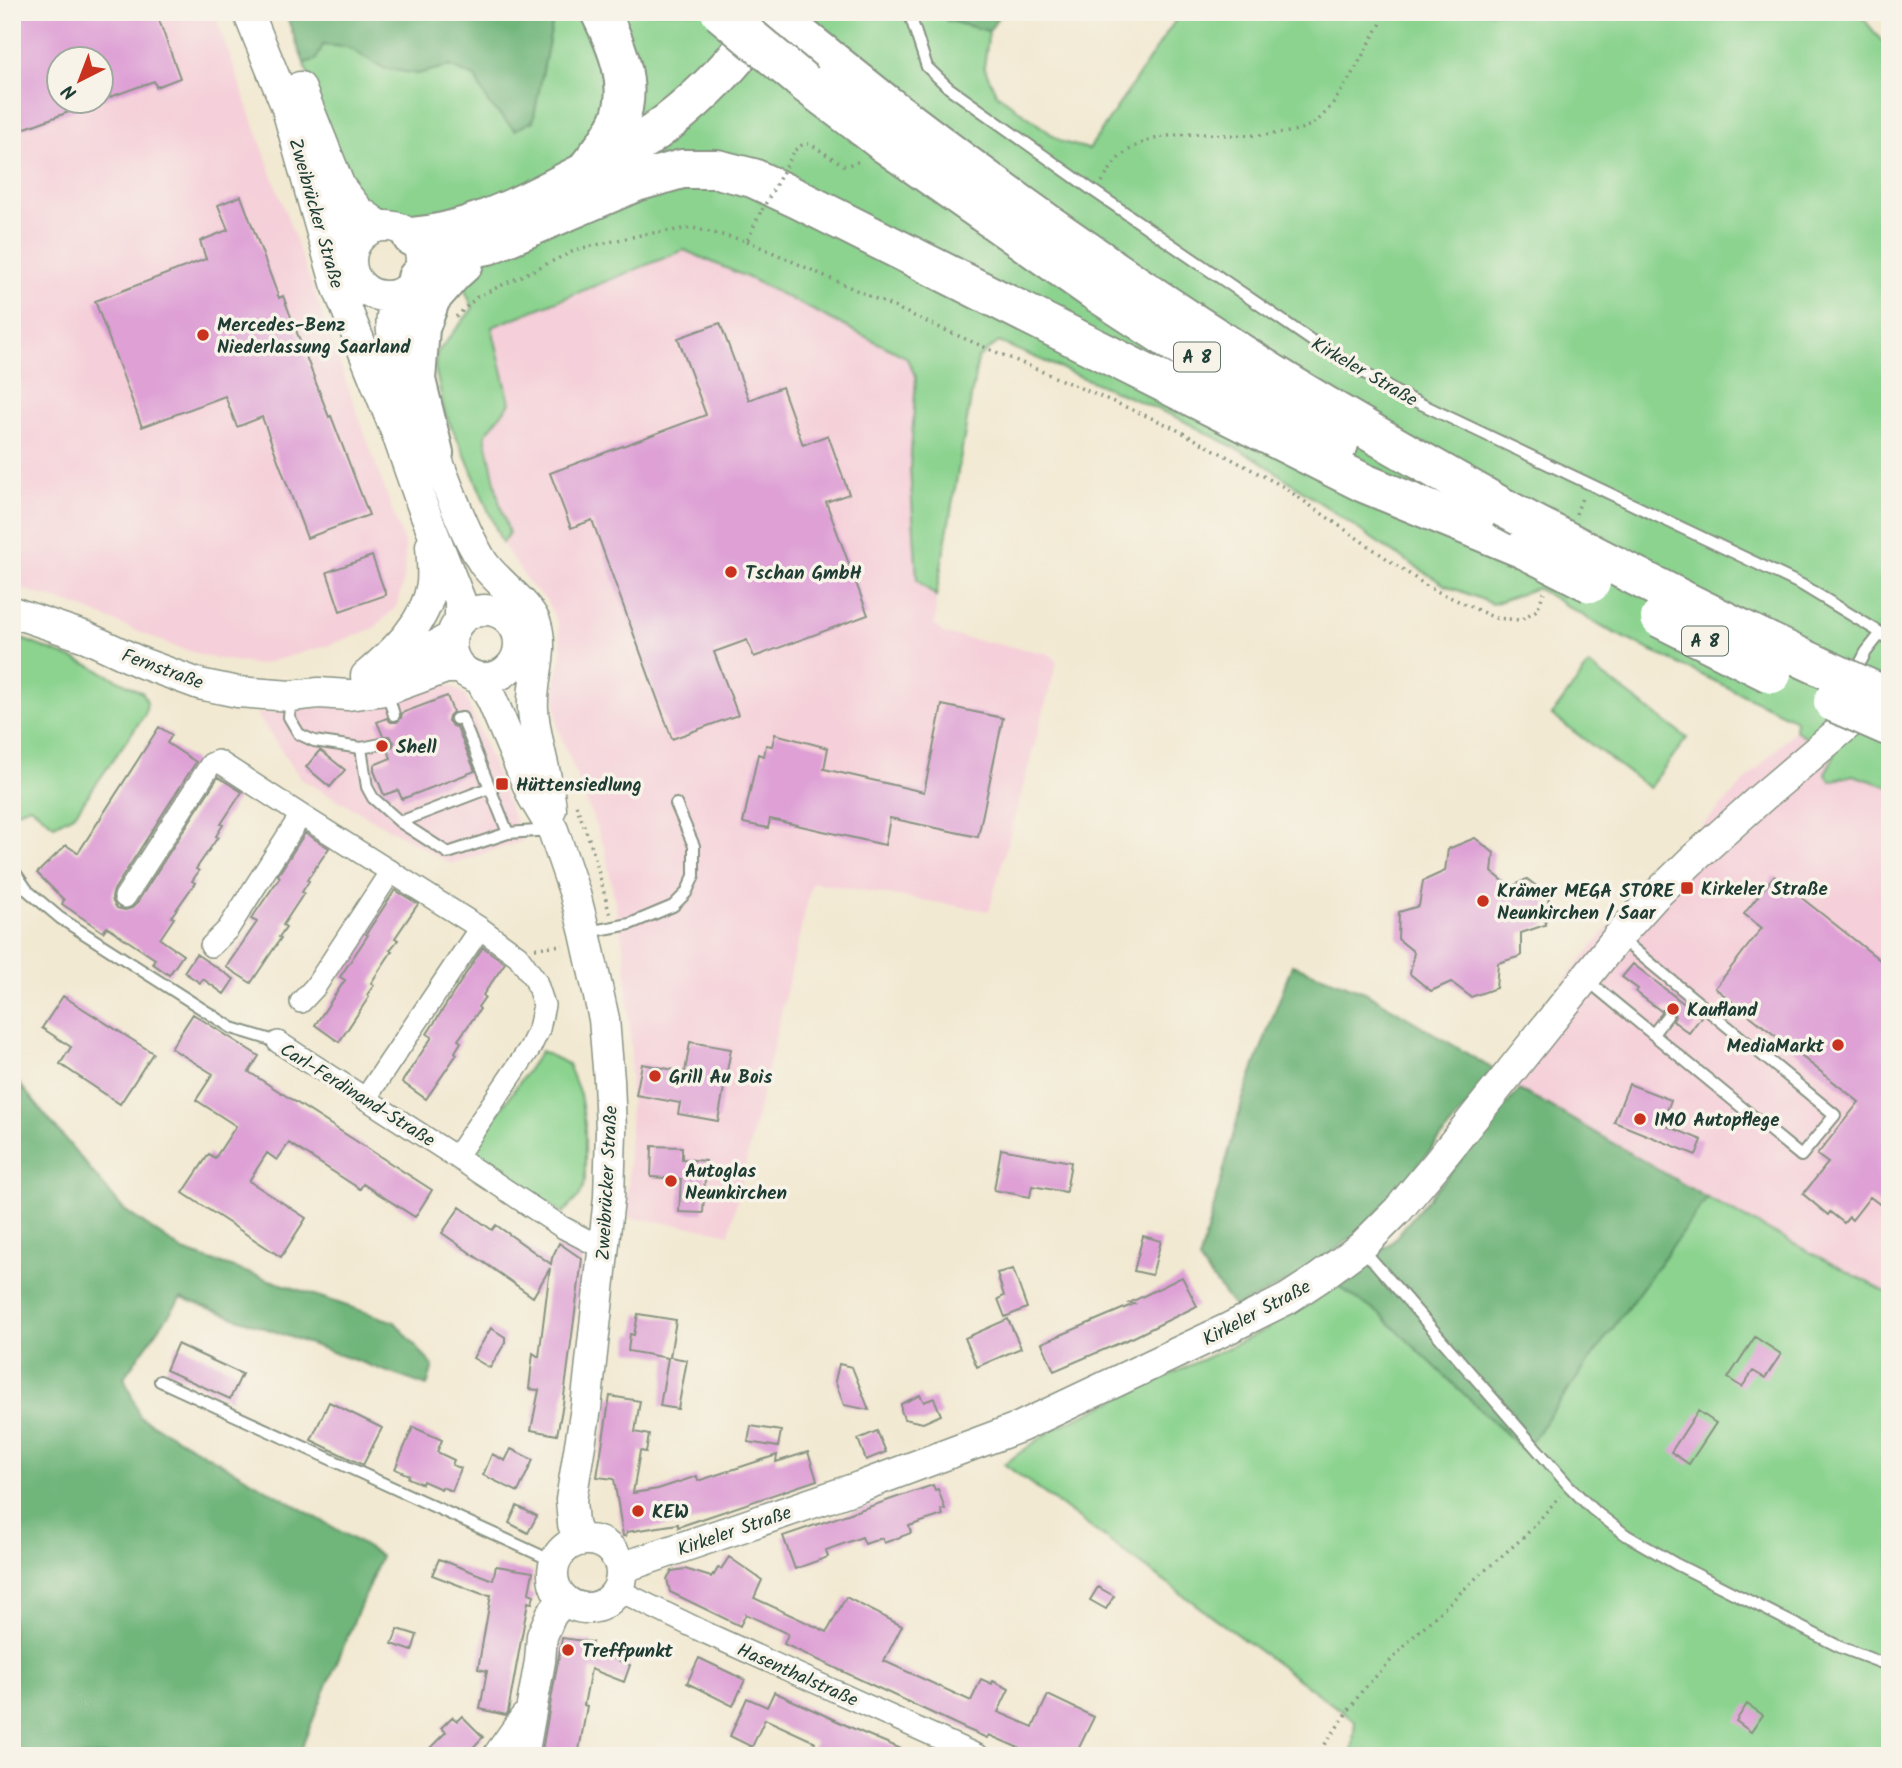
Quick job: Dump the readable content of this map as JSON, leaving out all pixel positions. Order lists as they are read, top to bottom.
{
  "streets": {
    "highway": ["A 8"],
    "main road": ["Zweibrücker Straße", "Kirkeler Straße", "Fernstraße"],
    "street": ["Carl-Ferdinand-Straße", "Hasenthalstraße"]
  },
  "crossings": [
    ["Zweibrücker Straße", "Kirkeler Straße"],
    ["Zweibrücker Straße", "Fernstraße"],
    ["Zweibrücker Straße", "Carl-Ferdinand-Straße"],
    ["Zweibrücker Straße", "Hasenthalstraße"],
    ["Kirkeler Straße", "Hasenthalstraße"]
  ],
  "places": {
    "other": [
      "Mercedes-Benz Niederlassung Saarland",
      "Tschan GmbH",
      "Shell",
      "Krämer MEGA STORE Neunkirchen / Saar",
      "Kaufland",
      "MediaMarkt",
      "Grill Au Bois",
      "IMO Autopflege",
      "Autoglas Neunkirchen",
      "KEW",
      "Treffpunkt"
    ],
    "transit": ["Hüttensiedlung", "Kirkeler Straße"]
  },
  "north": "bottom left"
}
